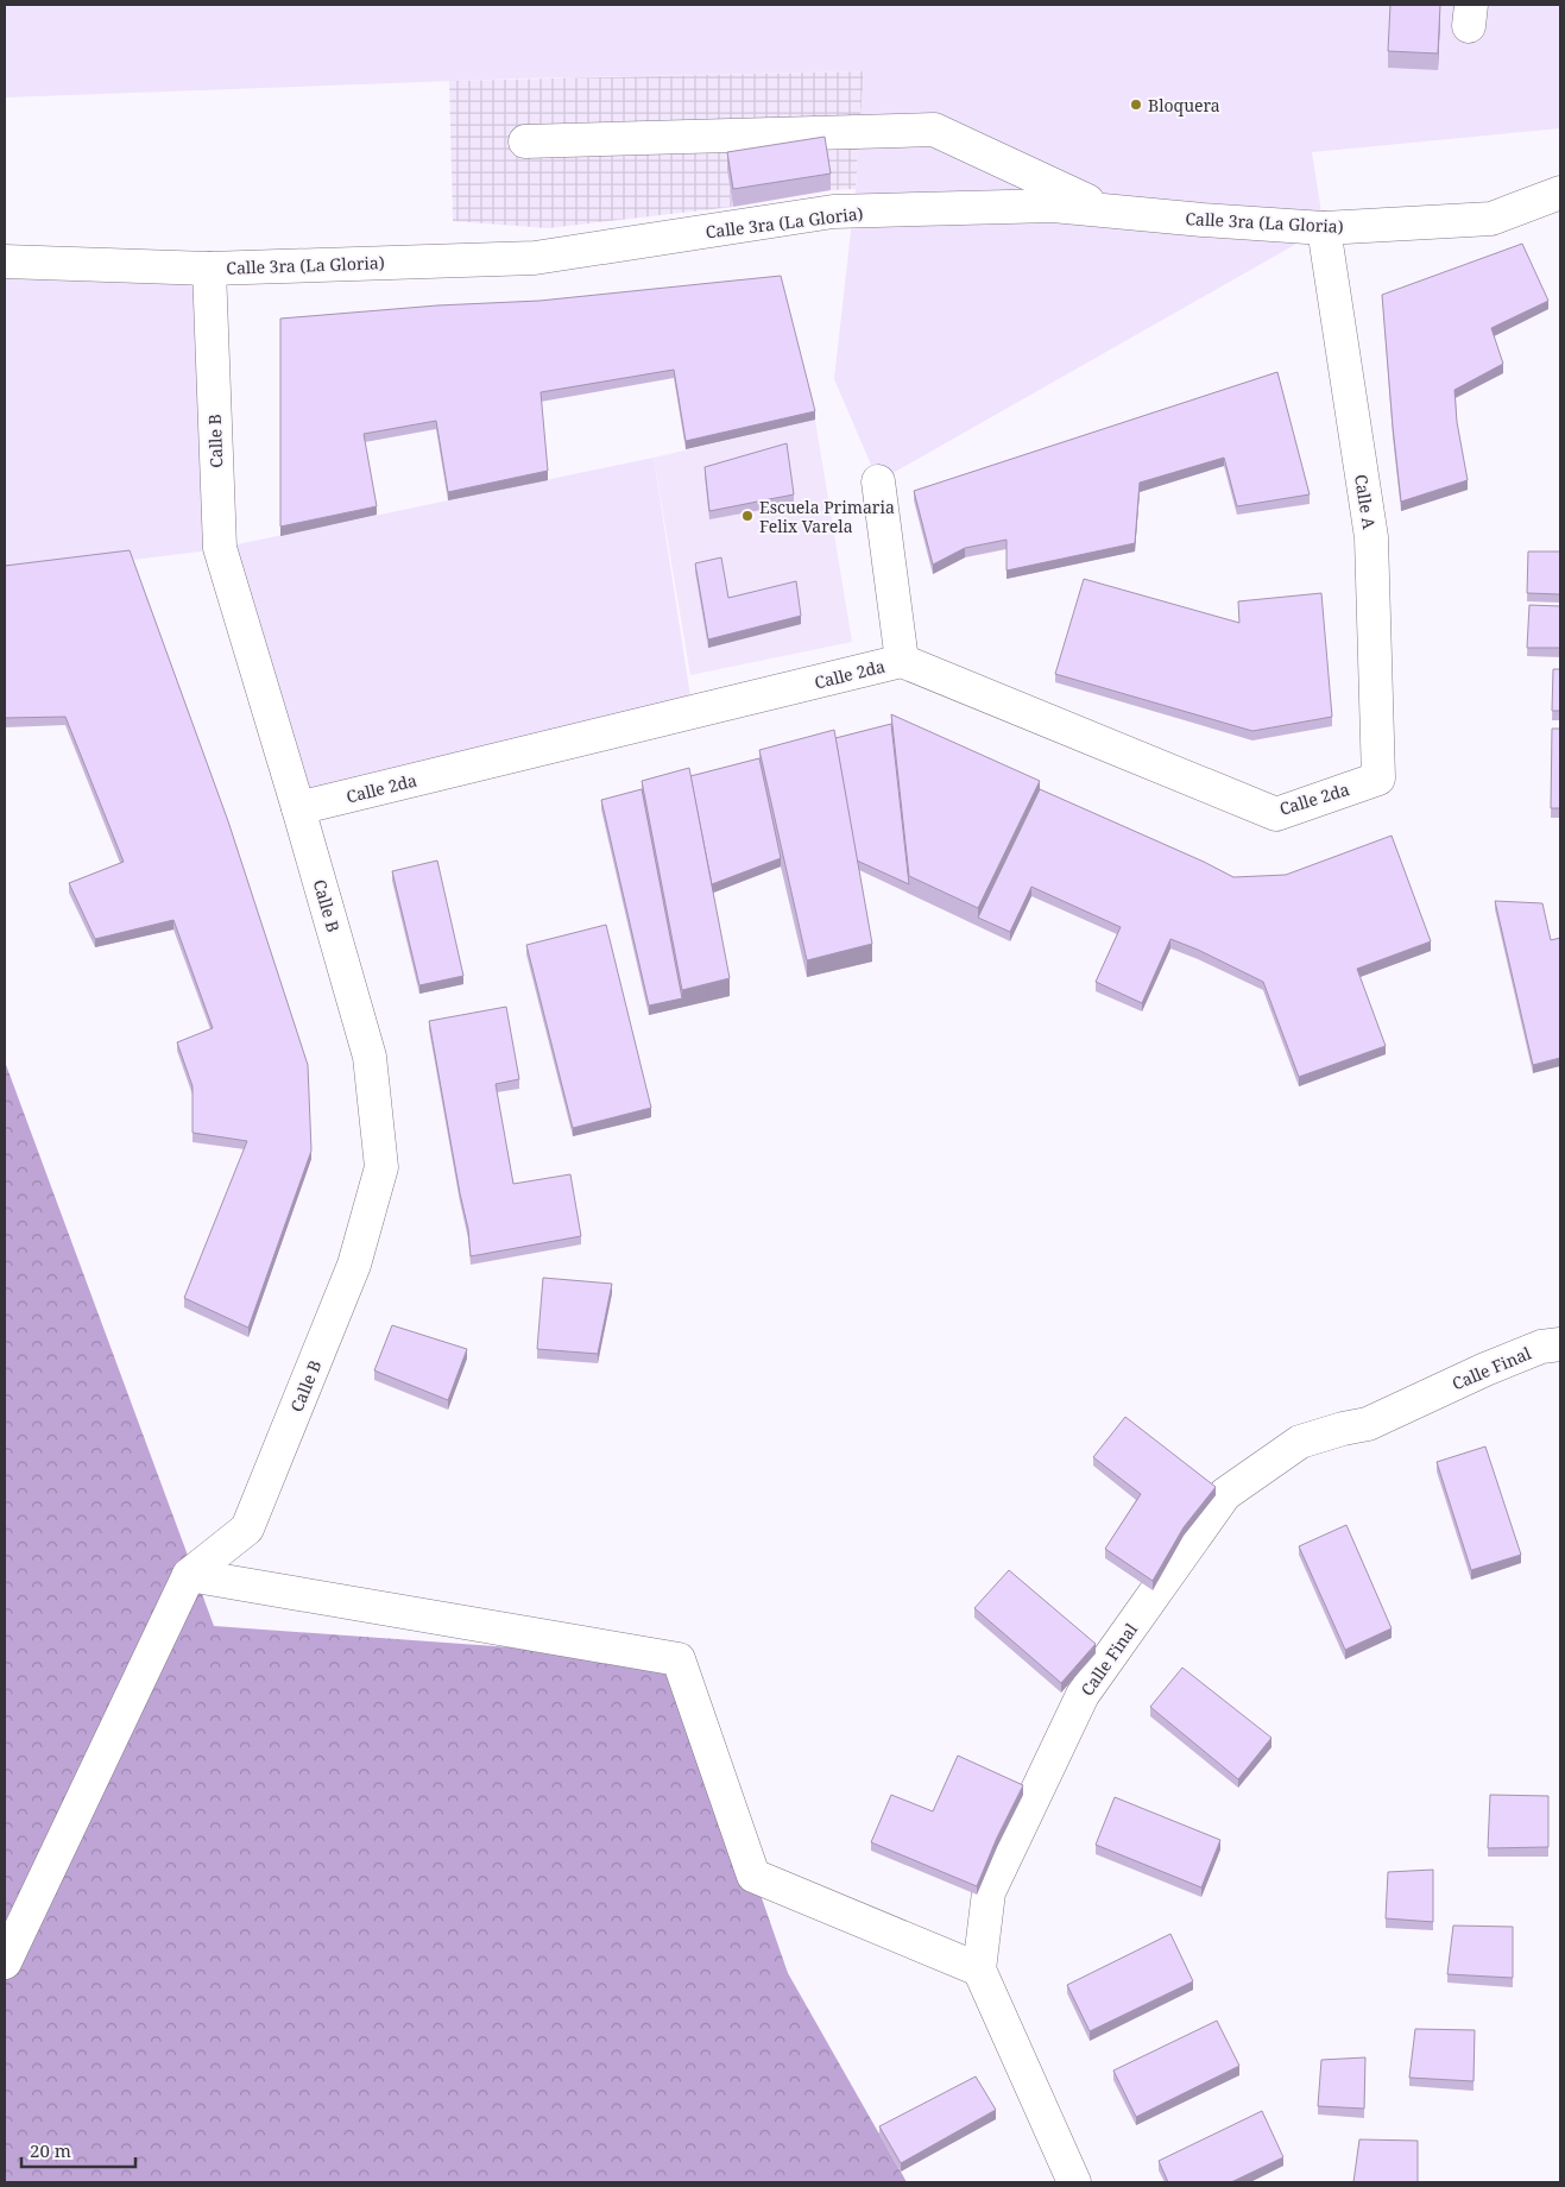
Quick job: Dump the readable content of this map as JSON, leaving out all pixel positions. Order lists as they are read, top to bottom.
{
  "streets": {
    "street": [
      "Calle 3ra (La Gloria)",
      "Calle B",
      "Calle A",
      "Calle 2da",
      "Calle Final"
    ]
  },
  "crossings": [
    ["Calle 3ra (La Gloria)", "Calle B"],
    ["Calle 3ra (La Gloria)", "Calle A"],
    ["Calle B", "Calle 2da"],
    ["Calle A", "Calle 2da"]
  ],
  "places": ["Bloquera", "Escuela Primaria Felix Varela"],
  "scale_bar": "20 m"
}
